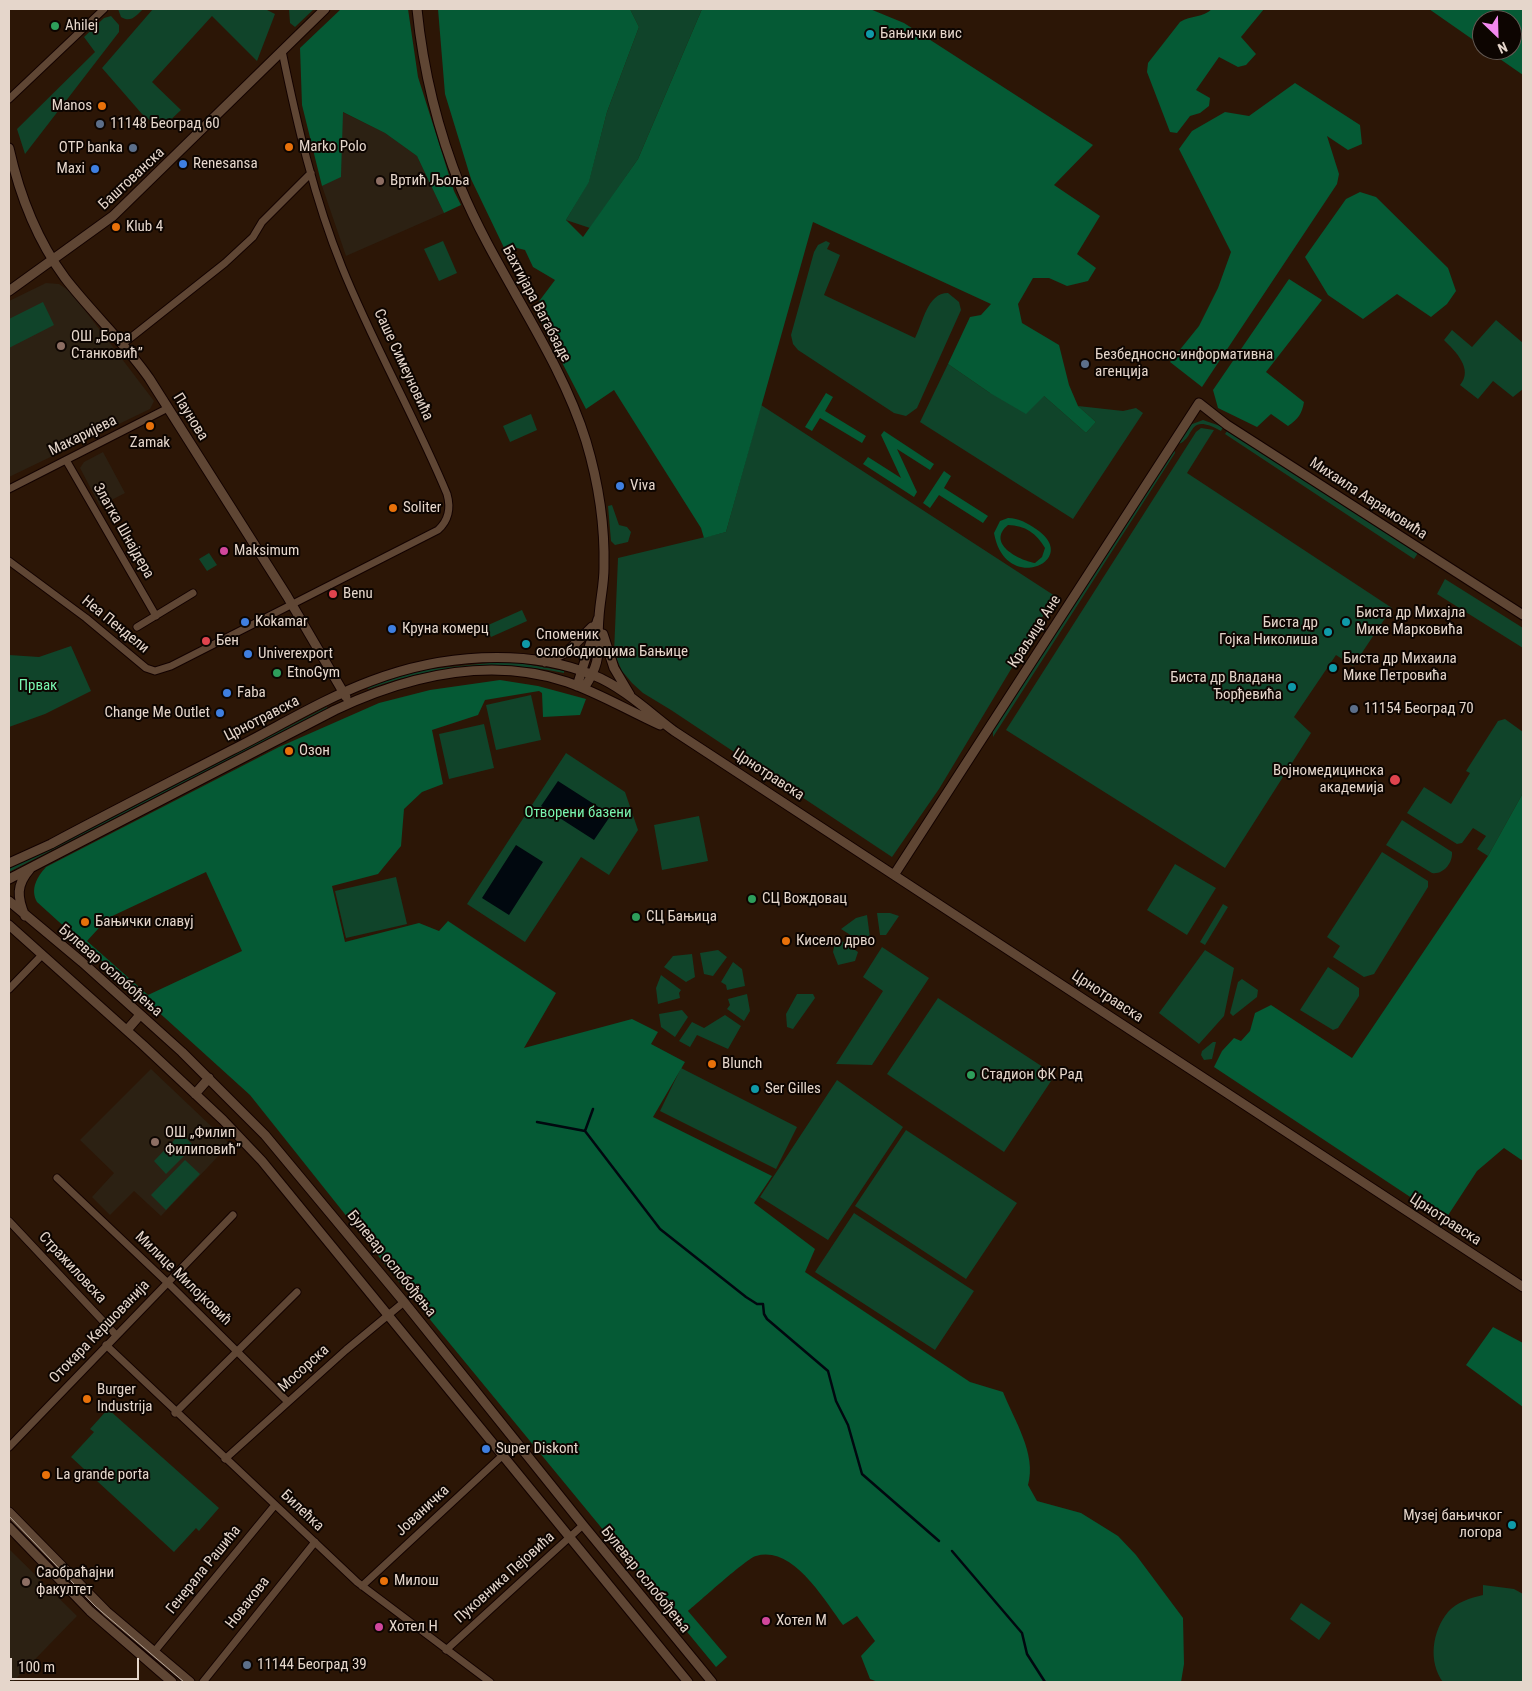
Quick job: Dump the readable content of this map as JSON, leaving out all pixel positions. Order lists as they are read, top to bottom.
{
  "streets": {
    "main road": [
      "Баштованска",
      "Бахтијара Вагабзаде",
      "Паунова",
      "Михаила Аврамовића",
      "Краљице Ане",
      "Црнотравска",
      "Булевар ослобођења"
    ],
    "street": [
      "Саше Симеуновића",
      "Макаријева",
      "Златка Шнајдера",
      "Неа Пендели",
      "Стражиловска",
      "Милице Милојковић",
      "Отокара Кершованија",
      "Мосорска",
      "Билећка",
      "Јованичка",
      "Генерала Рашића",
      "Пуковника Пејовића",
      "Новакова"
    ]
  },
  "crossings": [
    ["Баштованска", "Саше Симеуновића"],
    ["Баштованска", "Паунова"],
    ["Бахтијара Вагабзаде", "Црнотравска"],
    ["Саше Симеуновића", "Паунова"],
    ["Саше Симеуновића", "Неа Пендели"],
    ["Паунова", "Макаријева"],
    ["Паунова", "Неа Пендели"],
    ["Паунова", "Црнотравска"],
    ["Макаријева", "Златка Шнајдера"],
    ["Михаила Аврамовића", "Краљице Ане"],
    ["Краљице Ане", "Црнотравска"],
    ["Булевар ослобођења", "Мосорска"],
    ["Булевар ослобођења", "Јованичка"],
    ["Булевар ослобођења", "Пуковника Пејовића"],
    ["Стражиловска", "Отокара Кершованија"],
    ["Милице Милојковић", "Отокара Кершованија"],
    ["Милице Милојковић", "Мосорска"],
    ["Отокара Кершованија", "Билећка"],
    ["Мосорска", "Билећка"],
    ["Билећка", "Јованичка"],
    ["Билећка", "Генерала Рашића"],
    ["Билећка", "Пуковника Пејовића"],
    ["Билећка", "Новакова"]
  ],
  "parks": ["Првак", "Отворени базени"],
  "places": [
    "Ahilej",
    "Бањички вис",
    "Manos",
    "11148 Београд 60",
    "Marko Polo",
    "OTP banka",
    "Renesansa",
    "Maxi",
    "Вртић Љоља",
    "Klub 4",
    "ОШ „Бора Станковић”",
    "Безбедносно-информативна агенција",
    "Zamak",
    "Viva",
    "Soliter",
    "Maksimum",
    "Benu",
    "Kokamar",
    "Биста др Михајла Мике Марковића",
    "Круна комерц",
    "Биста др Гојка Николиша",
    "Бен",
    "Споменик ослободиоцима Бањице",
    "Univerexport",
    "Биста др Михаила Мике Петровића",
    "EtnoGym",
    "Биста др Владана Ђорђевића",
    "Faba",
    "11154 Београд 70",
    "Change Me Outlet",
    "Озон",
    "Војномедицинска академија",
    "СЦ Вождовац",
    "СЦ Бањица",
    "Бањички славуј",
    "Кисело дрво",
    "Blunch",
    "Стадион ФК Рад",
    "Ser Gilles",
    "ОШ „Филип Филиповић”",
    "Burger Industrija",
    "Super Diskont",
    "La grande porta",
    "Музеј бањичког логора",
    "Милош",
    "Саобраћајни факултет",
    "Хотел М",
    "Хотел Н",
    "11144 Београд 39"
  ],
  "scale_bar": "100 m",
  "north": "bottom right"
}
